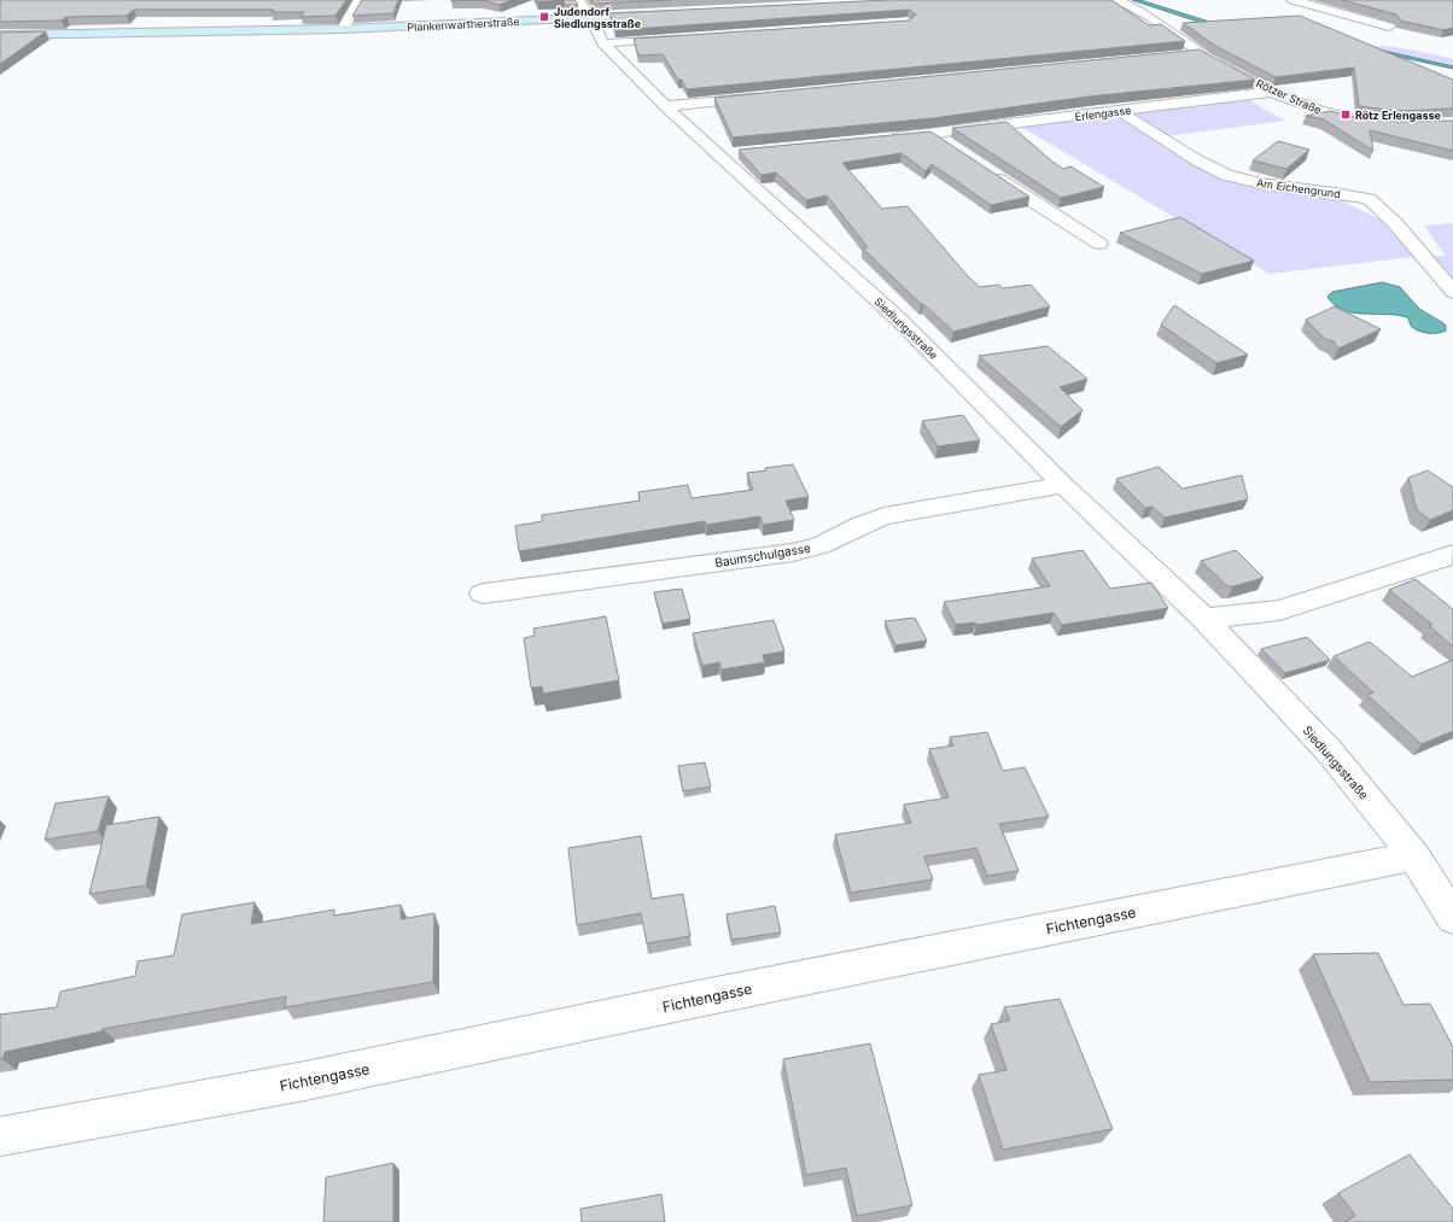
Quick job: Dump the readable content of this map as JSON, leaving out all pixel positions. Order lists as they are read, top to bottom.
{
  "streets": {
    "main road": ["Plankenwartherstraße"],
    "street": [
      "Rötzer Straße",
      "Erlengasse",
      "Am Eichengrund",
      "Siedlungsstraße",
      "Baumschulgasse",
      "Fichtengasse"
    ]
  },
  "crossings": [
    ["Plankenwartherstraße", "Siedlungsstraße"],
    ["Rötzer Straße", "Erlengasse"],
    ["Erlengasse", "Am Eichengrund"],
    ["Siedlungsstraße", "Baumschulgasse"],
    ["Siedlungsstraße", "Fichtengasse"]
  ],
  "places": {
    "transit": ["Judendorf Siedlungsstraße", "Rötz Erlengasse"]
  }
}
